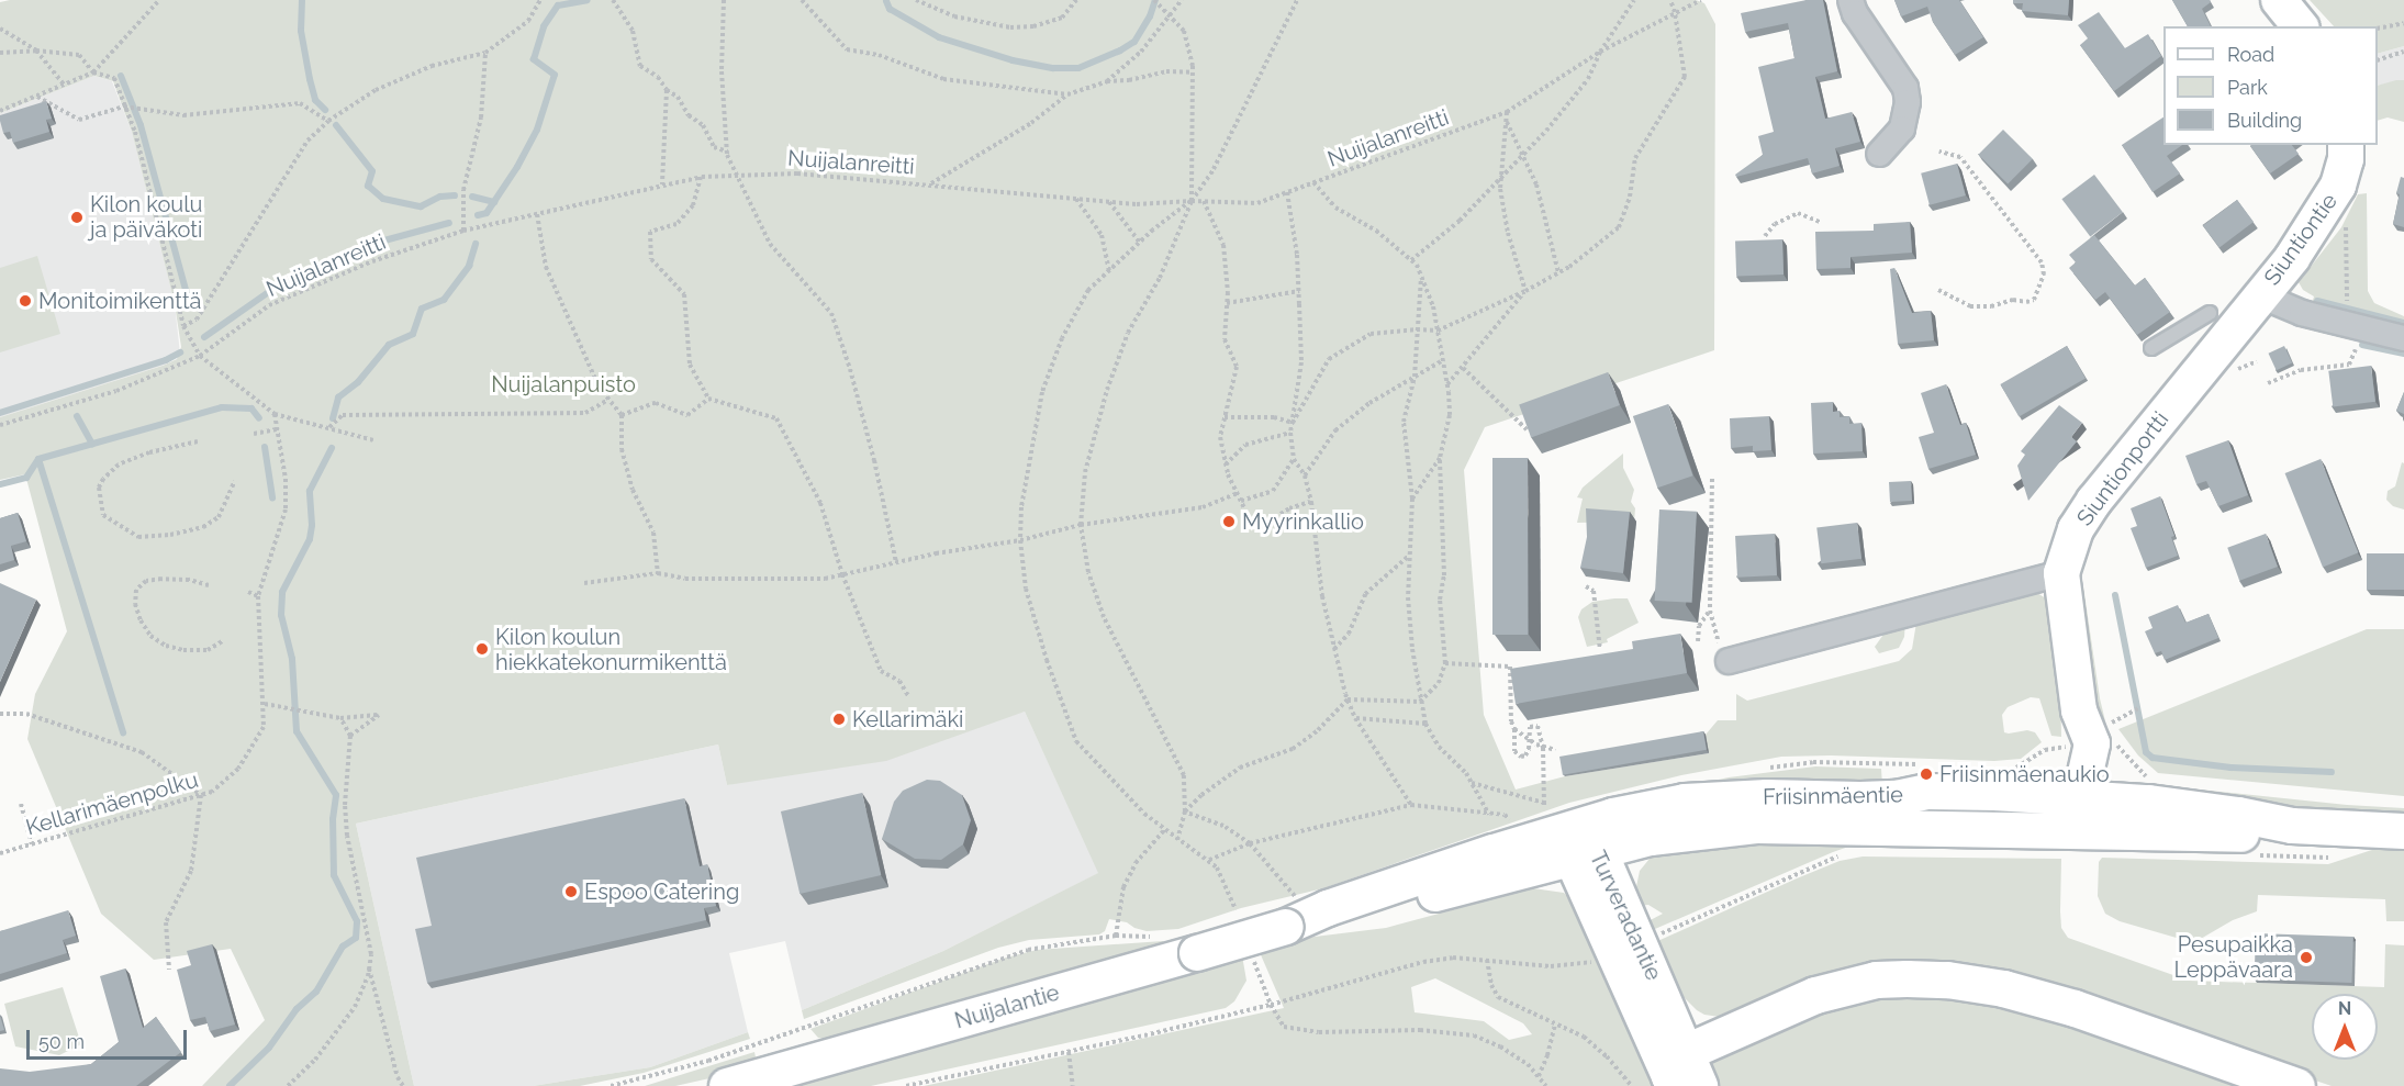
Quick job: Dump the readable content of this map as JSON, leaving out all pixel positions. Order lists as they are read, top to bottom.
{
  "streets": {
    "main road": [
      "Siuntiontie",
      "Siuntionportti",
      "Friisinmäentie",
      "Turveradantie",
      "Nuijalantie"
    ],
    "path": ["Nuijalanreitti", "Kellarimäenpolku"]
  },
  "crossings": [
    ["Siuntiontie", "Siuntionportti"],
    ["Siuntionportti", "Friisinmäentie"],
    ["Friisinmäentie", "Turveradantie"],
    ["Friisinmäentie", "Nuijalantie"],
    ["Turveradantie", "Nuijalantie"]
  ],
  "parks": ["Nuijalanpuisto"],
  "places": [
    "Kilon koulu ja päiväkoti",
    "Monitoimikenttä",
    "Myyrinkallio",
    "Kilon koulun hiekkatekonurmikenttä",
    "Kellarimäki",
    "Friisinmäenaukio",
    "Espoo Catering",
    "Pesupaikka Leppävaara"
  ],
  "legend": ["Road", "Park", "Building"],
  "scale_bar": "50 m",
  "north": "top"
}
